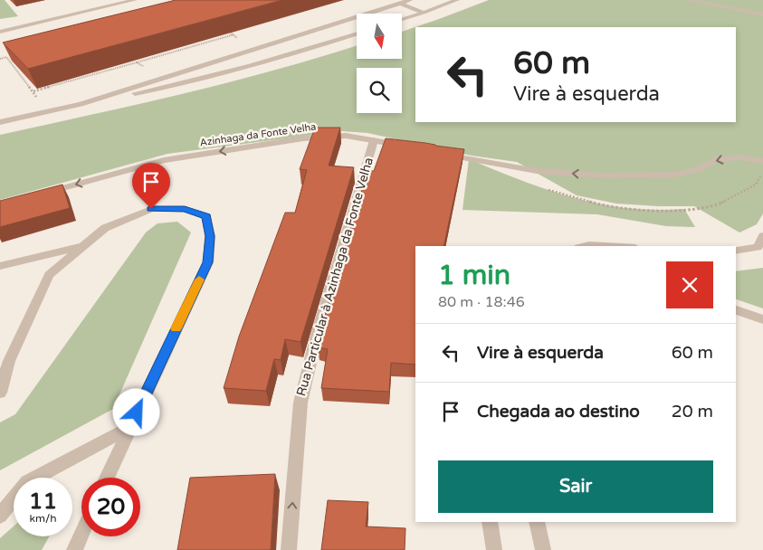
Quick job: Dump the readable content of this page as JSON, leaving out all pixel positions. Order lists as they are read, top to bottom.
{
  "streets": {
    "street": ["Azinhaga da Fonte Velha", "Rua Particular à Azinhaga da Fonte Velha"]
  },
  "crossings": [
    ["Azinhaga da Fonte Velha", "Rua Particular à Azinhaga da Fonte Velha"]
  ],
  "one_way": ["Rua Particular à Azinhaga da Fonte Velha"],
  "north": "bottom",
  "page": {
    "turn": ["60 m", "Vire à esquerda"],
    "heading": ["1 min", "80 m · 18:46"],
    "list": [
      {
        "name": "Vire à esquerda",
        "value": "60 m"
      },
      {
        "name": "Chegada ao destino",
        "value": "20 m"
      }
    ],
    "buttons": "Sair",
    "speed": "11 km/h",
    "limit": "20"
  }
}
